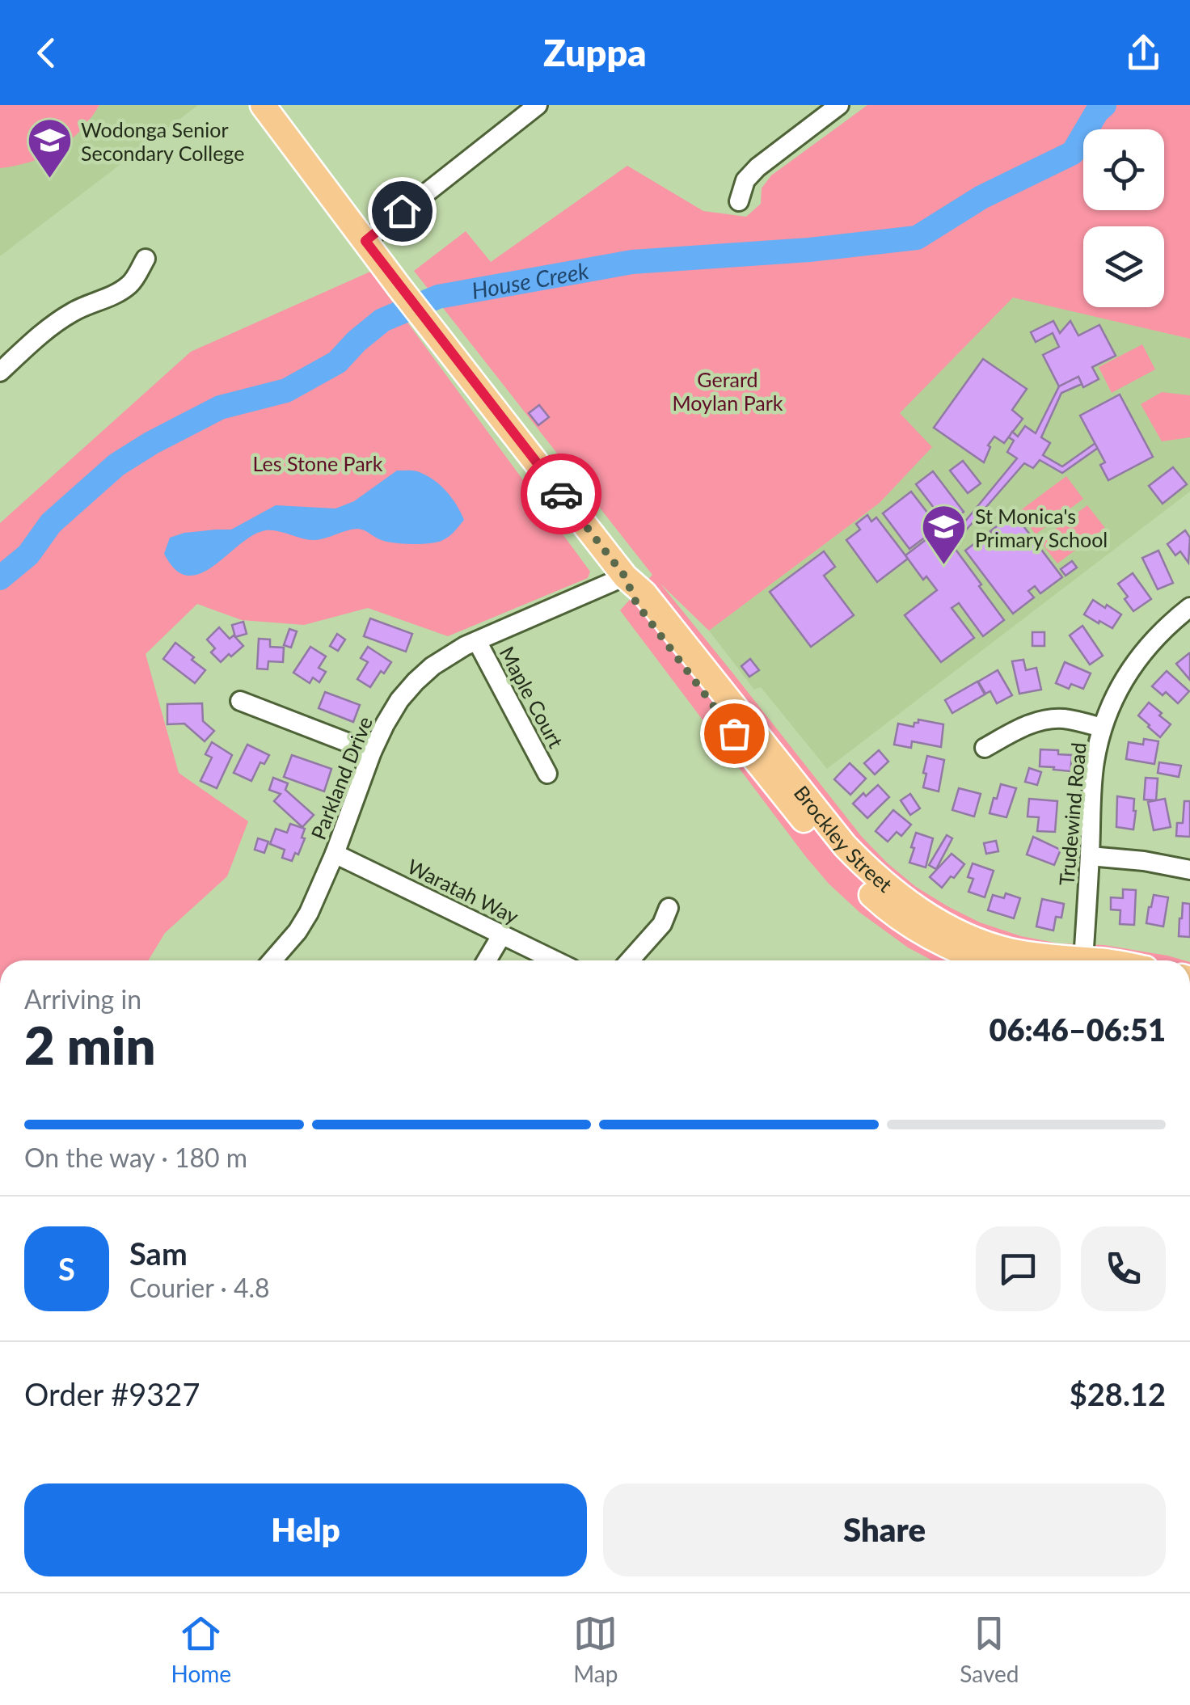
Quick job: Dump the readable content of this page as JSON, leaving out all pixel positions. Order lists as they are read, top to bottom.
{
  "streets": {
    "main road": ["Brockley Street"],
    "street": [
      "Maple Court",
      "Parkland Drive",
      "Trudewind Road",
      "Waratah Way"
    ]
  },
  "crossings": [
    ["Maple Court", "Parkland Drive"],
    ["Parkland Drive", "Brockley Street"],
    ["Parkland Drive", "Waratah Way"]
  ],
  "water": ["House Creek"],
  "parks": ["Gerard Moylan Park", "Les Stone Park"],
  "places": {
    "school or university": ["Wodonga Senior Secondary College", "St Monica's Primary School"]
  },
  "page": {
    "header": "Zuppa",
    "heading": ["2 min", "Arriving in", "06:46–06:51"],
    "panel": [
      "Sam",
      "Courier · 4.8",
      "Order #9327",
      "$28.12"
    ],
    "bar": "On the way · 180 m",
    "round": "S",
    "buttons": ["Help", "Share"],
    "tabs": ["Home", "Map", "Saved"]
  }
}
